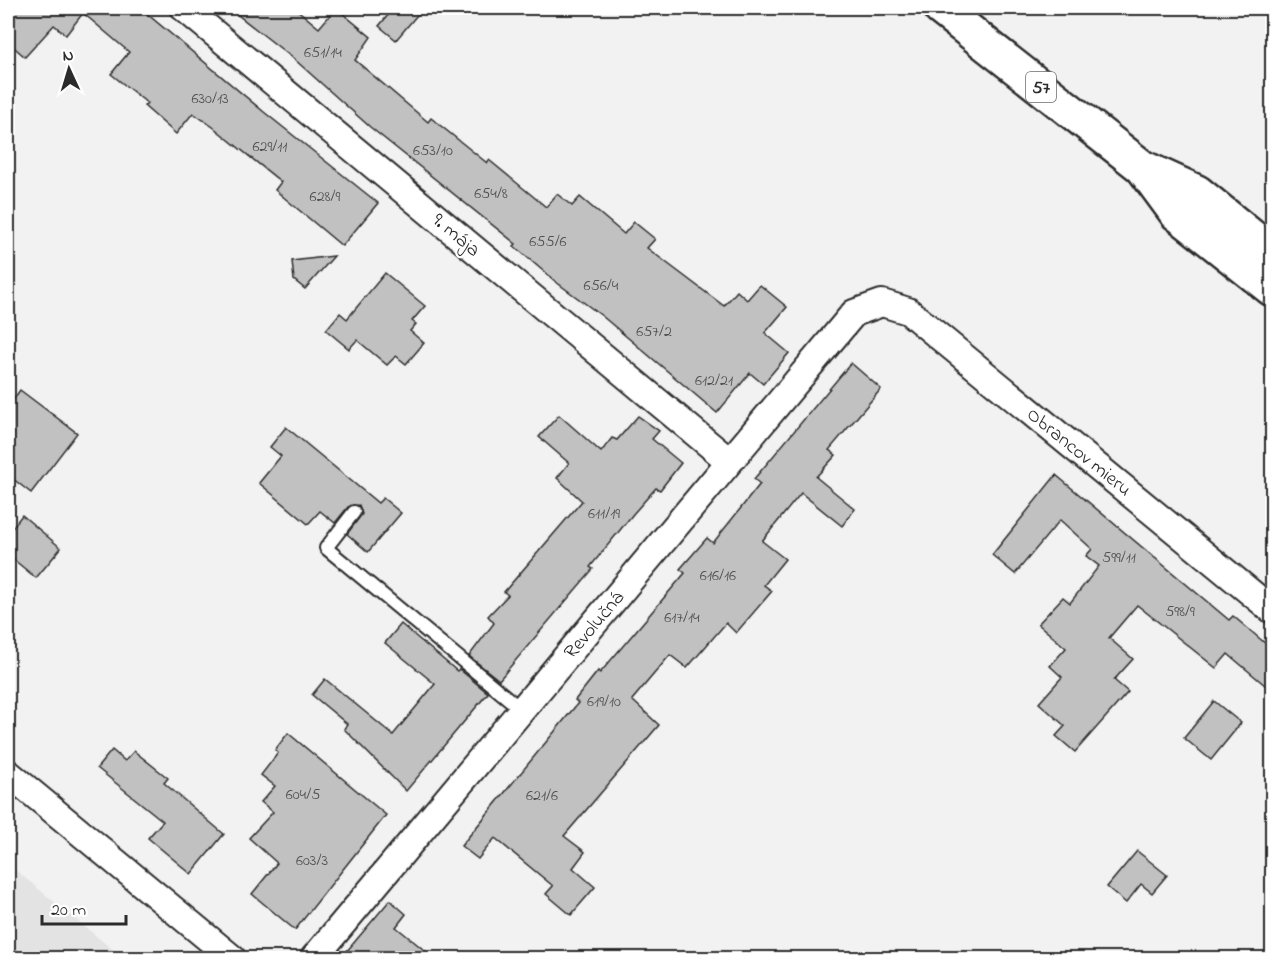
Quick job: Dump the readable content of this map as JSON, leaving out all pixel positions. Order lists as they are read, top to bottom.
{
  "streets": {
    "main road": ["57"],
    "street": ["9. mája", "Obrancov mieru", "Revolučná"]
  },
  "crossings": [
    ["9. mája", "Revolučná"],
    ["Obrancov mieru", "Revolučná"]
  ],
  "house_numbers": [
    "651/14",
    "630/13",
    "629/11",
    "653/10",
    "654/8",
    "628/9",
    "655/6",
    "656/4",
    "657/2",
    "612/21",
    "611/19",
    "599/11",
    "616/16",
    "598/9",
    "617/14",
    "619/10",
    "604/5",
    "621/6",
    "603/3"
  ],
  "scale_bar": "20 m",
  "north": "top"
}
